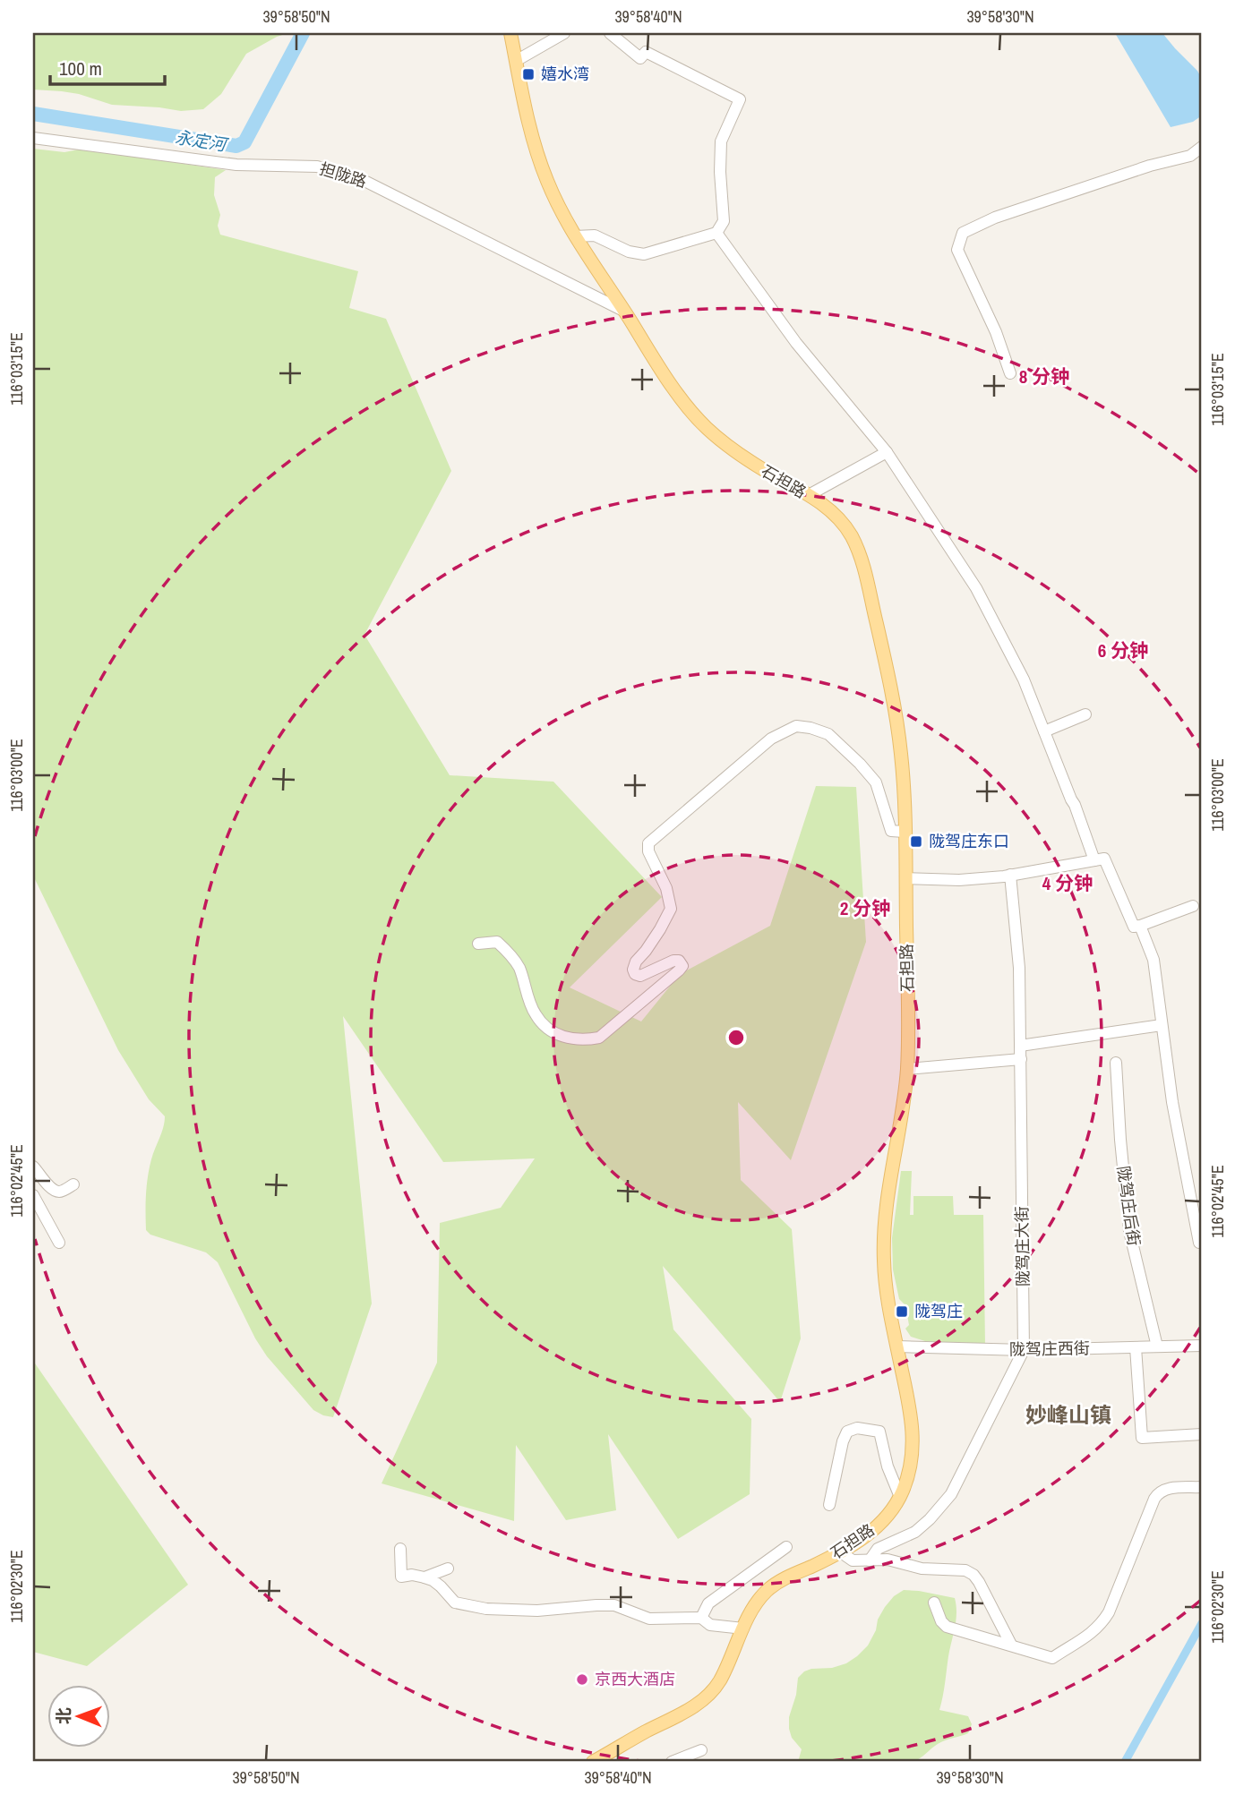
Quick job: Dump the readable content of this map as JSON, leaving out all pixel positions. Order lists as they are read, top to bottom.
{
  "streets": {
    "main road": ["石担路"],
    "street": [
      "担陇路",
      "陇驾庄后街",
      "陇驾庄大街",
      "陇驾庄西街"
    ]
  },
  "crossings": [
    ["担陇路", "石担路"],
    ["石担路", "陇驾庄西街"],
    ["陇驾庄后街", "陇驾庄西街"],
    ["陇驾庄大街", "陇驾庄西街"]
  ],
  "districts": ["妙峰山镇"],
  "water": ["永定河"],
  "places": {
    "transit": ["嬉水湾", "陇驾庄东口", "陇驾庄"],
    "other": ["京西大酒店"]
  },
  "scale_bar": "100 m",
  "north": "left",
  "coordinates": [
    "39°58'50\"N",
    "39°58'40\"N",
    "39°58'30\"N",
    "116°03'15\"E",
    "116°03'00\"E",
    "116°02'45\"E",
    "116°02'30\"E"
  ],
  "rings": [
    "8 分钟",
    "6 分钟",
    "4 分钟",
    "2 分钟"
  ]
}
